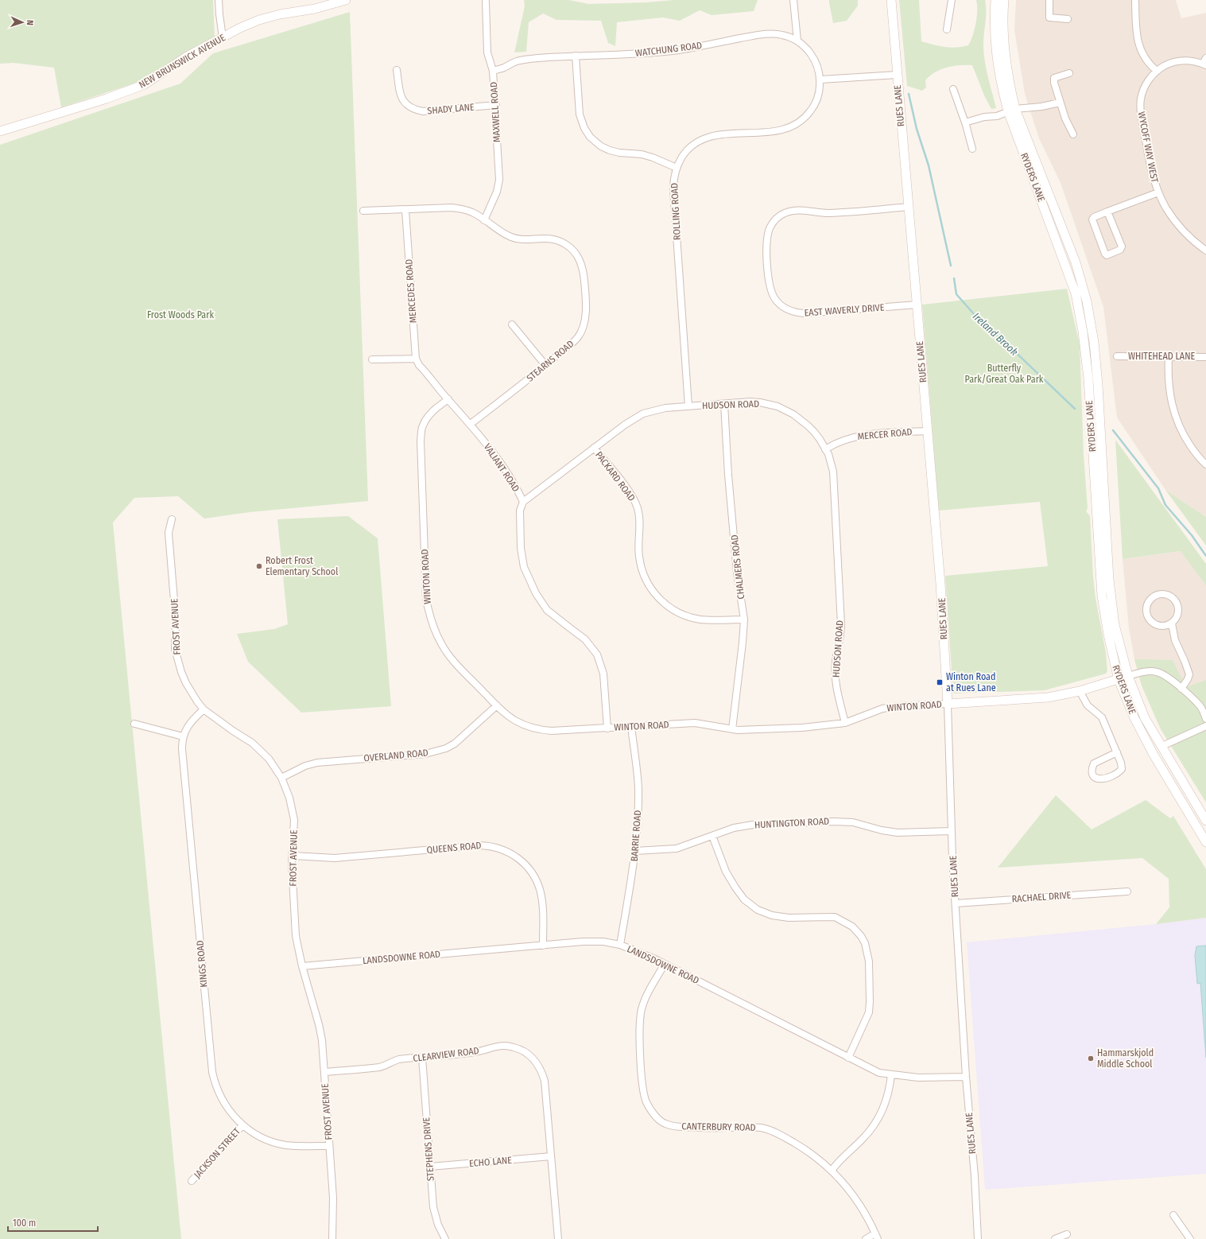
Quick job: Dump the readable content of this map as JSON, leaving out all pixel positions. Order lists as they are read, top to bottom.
{
  "streets": {
    "main road": [
      "NEW BRUNSWICK AVENUE",
      "RUES LANE",
      "RYDERS LANE",
      "WINTON ROAD"
    ],
    "street": [
      "WATCHUNG ROAD",
      "SHADY LANE",
      "MAXWELL ROAD",
      "WYCOFF WAY WEST",
      "ROLLING ROAD",
      "MERCEDES ROAD",
      "EAST WAVERLY DRIVE",
      "WHITEHEAD LANE",
      "STEARNS ROAD",
      "HUDSON ROAD",
      "MERCER ROAD",
      "VALIANT ROAD",
      "PACKARD ROAD",
      "CHALMERS ROAD",
      "FROST AVENUE",
      "OVERLAND ROAD",
      "HUNTINGTON ROAD",
      "BARRIE ROAD",
      "QUEENS ROAD",
      "RACHAEL DRIVE",
      "LANDSDOWNE ROAD",
      "KINGS ROAD",
      "CLEARVIEW ROAD",
      "CANTERBURY ROAD",
      "STEPHENS DRIVE",
      "JACKSON STREET",
      "ECHO LANE"
    ]
  },
  "crossings": [
    ["WATCHUNG ROAD", "MAXWELL ROAD"],
    ["WATCHUNG ROAD", "ROLLING ROAD"],
    ["RUES LANE", "EAST WAVERLY DRIVE"],
    ["RUES LANE", "MERCER ROAD"],
    ["RUES LANE", "WINTON ROAD"],
    ["RUES LANE", "HUNTINGTON ROAD"],
    ["RUES LANE", "RACHAEL DRIVE"],
    ["RUES LANE", "LANDSDOWNE ROAD"],
    ["SHADY LANE", "MAXWELL ROAD"],
    ["MAXWELL ROAD", "STEARNS ROAD"],
    ["RYDERS LANE", "WINTON ROAD"],
    ["ROLLING ROAD", "HUDSON ROAD"],
    ["MERCEDES ROAD", "STEARNS ROAD"],
    ["MERCEDES ROAD", "VALIANT ROAD"],
    ["STEARNS ROAD", "VALIANT ROAD"],
    ["HUDSON ROAD", "MERCER ROAD"],
    ["HUDSON ROAD", "VALIANT ROAD"],
    ["HUDSON ROAD", "PACKARD ROAD"],
    ["HUDSON ROAD", "CHALMERS ROAD"],
    ["HUDSON ROAD", "WINTON ROAD"],
    ["VALIANT ROAD", "WINTON ROAD"],
    ["PACKARD ROAD", "CHALMERS ROAD"],
    ["CHALMERS ROAD", "WINTON ROAD"],
    ["WINTON ROAD", "OVERLAND ROAD"],
    ["WINTON ROAD", "BARRIE ROAD"],
    ["FROST AVENUE", "OVERLAND ROAD"],
    ["FROST AVENUE", "QUEENS ROAD"],
    ["FROST AVENUE", "LANDSDOWNE ROAD"],
    ["FROST AVENUE", "KINGS ROAD"],
    ["FROST AVENUE", "CLEARVIEW ROAD"],
    ["HUNTINGTON ROAD", "BARRIE ROAD"],
    ["BARRIE ROAD", "LANDSDOWNE ROAD"],
    ["QUEENS ROAD", "LANDSDOWNE ROAD"],
    ["LANDSDOWNE ROAD", "CANTERBURY ROAD"],
    ["KINGS ROAD", "JACKSON STREET"],
    ["CLEARVIEW ROAD", "STEPHENS DRIVE"],
    ["CLEARVIEW ROAD", "ECHO LANE"],
    ["STEPHENS DRIVE", "ECHO LANE"]
  ],
  "water": ["Ireland Brook"],
  "parks": ["Frost Woods Park", "Butterfly Park/Great Oak Park"],
  "places": {
    "other": ["Robert Frost Elementary School", "Hammarskjold Middle School"],
    "transit": ["Winton Road at Rues Lane"]
  },
  "scale_bar": "100 m",
  "north": "right"
}
